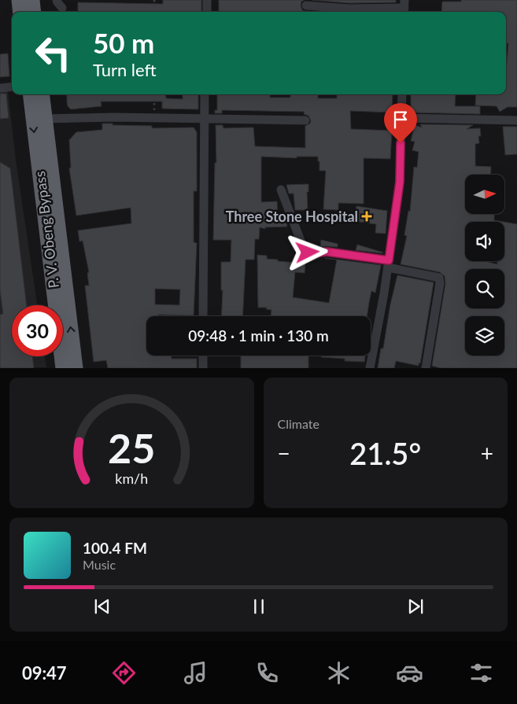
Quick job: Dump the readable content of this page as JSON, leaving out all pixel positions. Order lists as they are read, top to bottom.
{
  "streets": {
    "highway": ["P. V. Obeng Bypass"]
  },
  "places": {
    "health": ["Three Stone Hospital"]
  },
  "north": "right",
  "page": {
    "turn": ["50 m", "Turn left"],
    "limit": "30",
    "trip": "09:48 · 1 min · 130 m",
    "tile": "Climate",
    "heat": ["−", "21.5°", "+"],
    "song": ["100.4 FM", "Music"],
    "tabs": "09:47",
    "gauge": ["25", "km/h"]
  }
}
